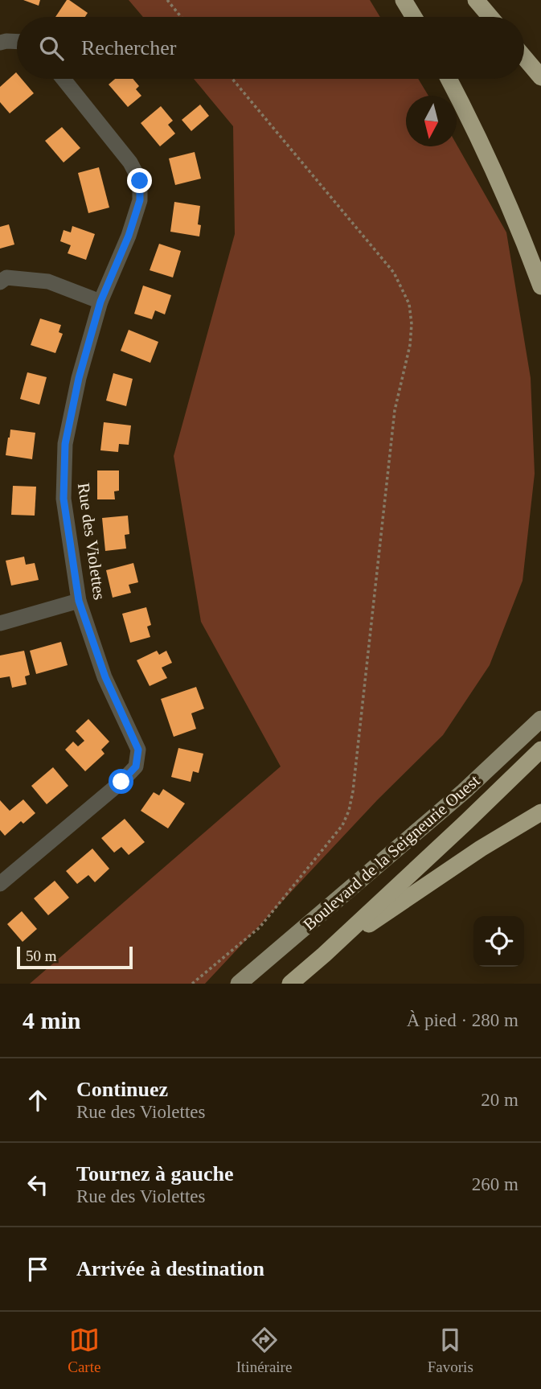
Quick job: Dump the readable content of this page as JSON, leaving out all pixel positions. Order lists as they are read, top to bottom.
{
  "streets": {
    "main road": ["Boulevard de la Seigneurie Ouest"],
    "street": ["Rue des Violettes"]
  },
  "scale_bar": "50 m",
  "north": "bottom",
  "page": {
    "search": "Rechercher",
    "scale": "50 m",
    "heading": ["4 min", "À pied · 280 m"],
    "list": [
      ["Continuez", "Rue des Violettes", "20 m"],
      ["Tournez à gauche", "Rue des Violettes", "260 m"],
      "Arrivée à destination"
    ],
    "nav": ["Carte", "Itinéraire", "Favoris"]
  }
}
